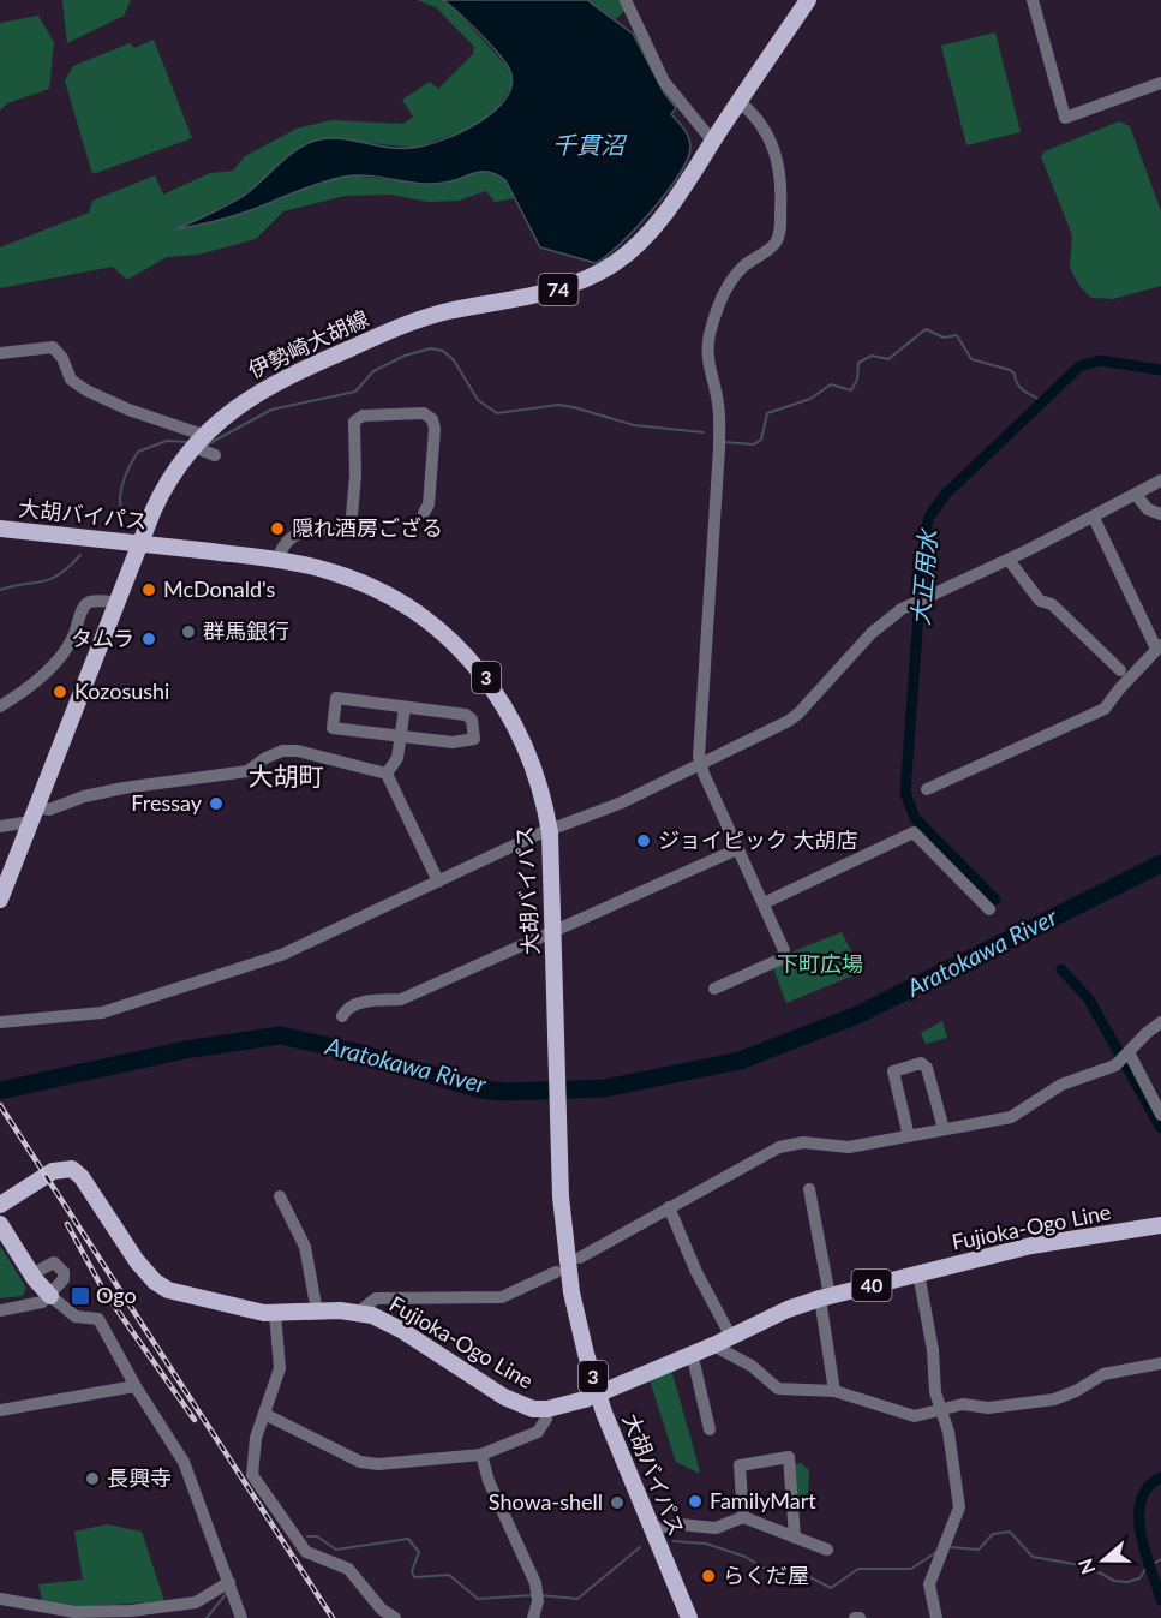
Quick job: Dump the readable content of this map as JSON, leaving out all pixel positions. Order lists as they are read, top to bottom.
{
  "streets": {
    "main road": [
      "74",
      "伊勢崎大胡線",
      "大胡バイパス",
      "3",
      "Fujioka-Ogo Line",
      "40"
    ]
  },
  "crossings": [
    ["伊勢崎大胡線", "大胡バイパス"],
    ["大胡バイパス", "Fujioka-Ogo Line"]
  ],
  "districts": ["大胡町"],
  "water": ["千貫沼", "大正用水", "Aratokawa River"],
  "parks": ["下町広場"],
  "places": {
    "other": [
      "隠れ酒房ござる",
      "McDonald's",
      "群馬銀行",
      "タムラ",
      "Kozosushi",
      "Fressay",
      "ジョイピック 大胡店",
      "長興寺",
      "FamilyMart",
      "Showa-shell",
      "らくだ屋"
    ],
    "transit": ["Ogo"]
  },
  "north": "left"
}
